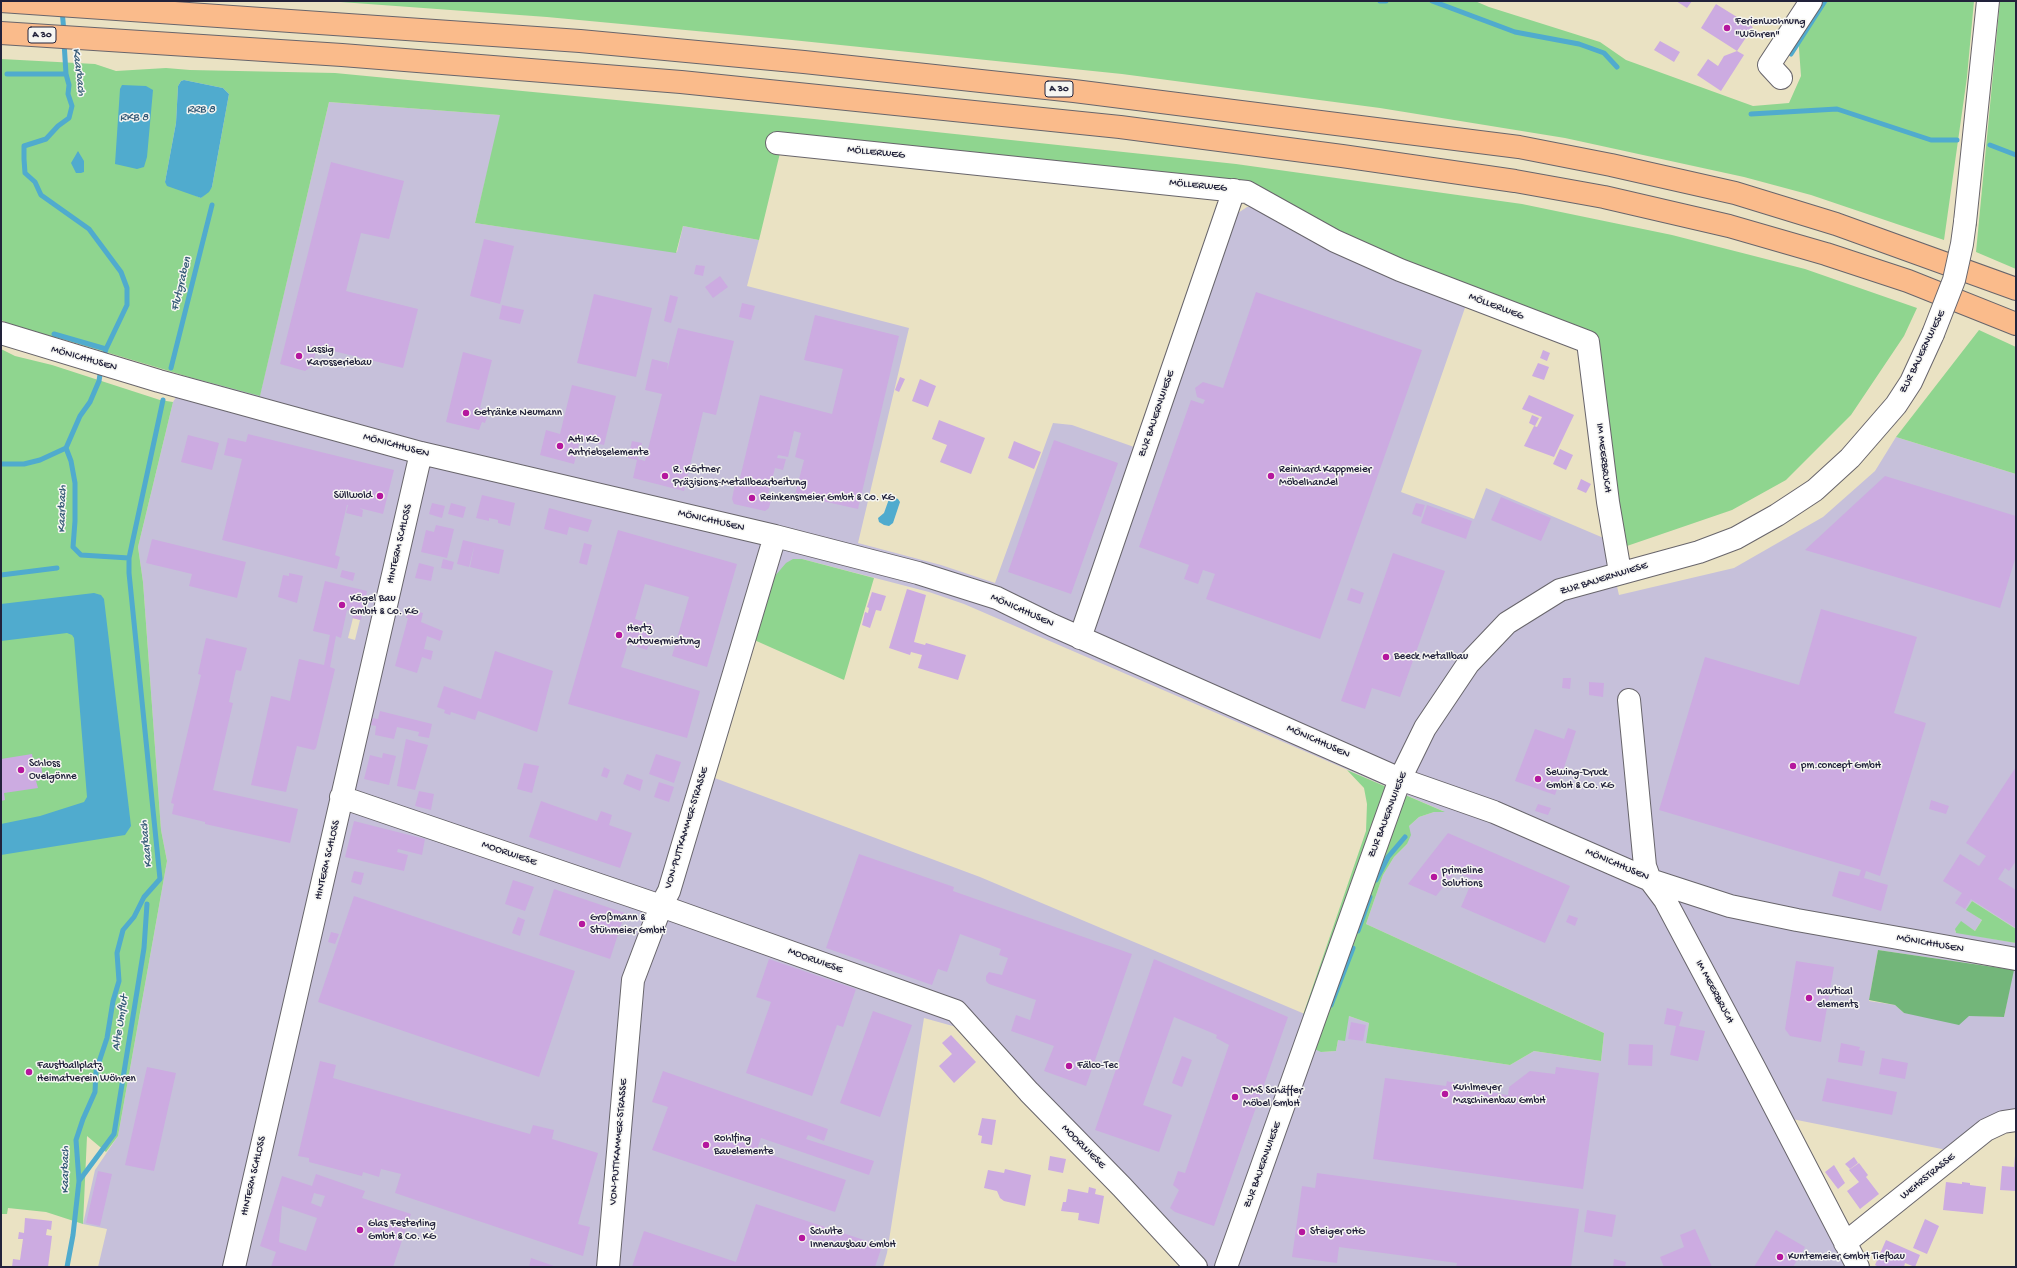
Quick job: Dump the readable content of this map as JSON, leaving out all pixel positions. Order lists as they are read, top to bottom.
{
  "streets": {
    "highway": ["A 30"],
    "street": [
      "MÖLLERWEG",
      "ZUR BAUERNWIESE",
      "MÖNICHHUSEN",
      "IM MEERBRUCH",
      "HINTERM SCHLOSS",
      "VON-PUTTKAMMER-STRASSE",
      "MOORWIESE",
      "WEHRSTRASSE"
    ]
  },
  "crossings": [
    ["MÖLLERWEG", "ZUR BAUERNWIESE"],
    ["MÖLLERWEG", "IM MEERBRUCH"],
    ["ZUR BAUERNWIESE", "MÖNICHHUSEN"],
    ["ZUR BAUERNWIESE", "IM MEERBRUCH"],
    ["MÖNICHHUSEN", "IM MEERBRUCH"],
    ["MÖNICHHUSEN", "HINTERM SCHLOSS"],
    ["MÖNICHHUSEN", "VON-PUTTKAMMER-STRASSE"],
    ["IM MEERBRUCH", "WEHRSTRASSE"],
    ["HINTERM SCHLOSS", "MOORWIESE"],
    ["VON-PUTTKAMMER-STRASSE", "MOORWIESE"]
  ],
  "water": [
    "Kaarbach",
    "RRB 8",
    "RKB 8",
    "Flutgraben",
    "Alte Umflut"
  ],
  "places": [
    "Ferienwohnung \"Wöhren\"",
    "Lassig Karosseriebau",
    "Getränke Neumann",
    "AHI KG Antriebselemente",
    "R. Körtner Präzisions-Metallbearbeitung",
    "Reinhard Kappmeier Möbelhandel",
    "Süllwold",
    "Reinkensmeier GmbH & Co. KG",
    "Kögel Bau GmbH & Co. KG",
    "Hertz Autovermietung",
    "Beeck Metallbau",
    "pm.concept GmbH",
    "Schloss Ovelgönne",
    "Sewing-Druck GmbH & Co. KG",
    "primeline Solutions",
    "Großmann & Stühmeier GmbH",
    "nautical elements",
    "Fälco-Tec",
    "Faustballplatz Heimatverein Wöhren",
    "Kuhlmeyer Maschinenbau GmbH",
    "DMS Schäffer Möbel GmbH",
    "Rohlfing Bauelemente",
    "Glas Festerling GmbH & Co. KG",
    "Steiger oHG",
    "Schulte Innenausbau GmbH",
    "Kuntemeier GmbH Tiefbau"
  ]
}
